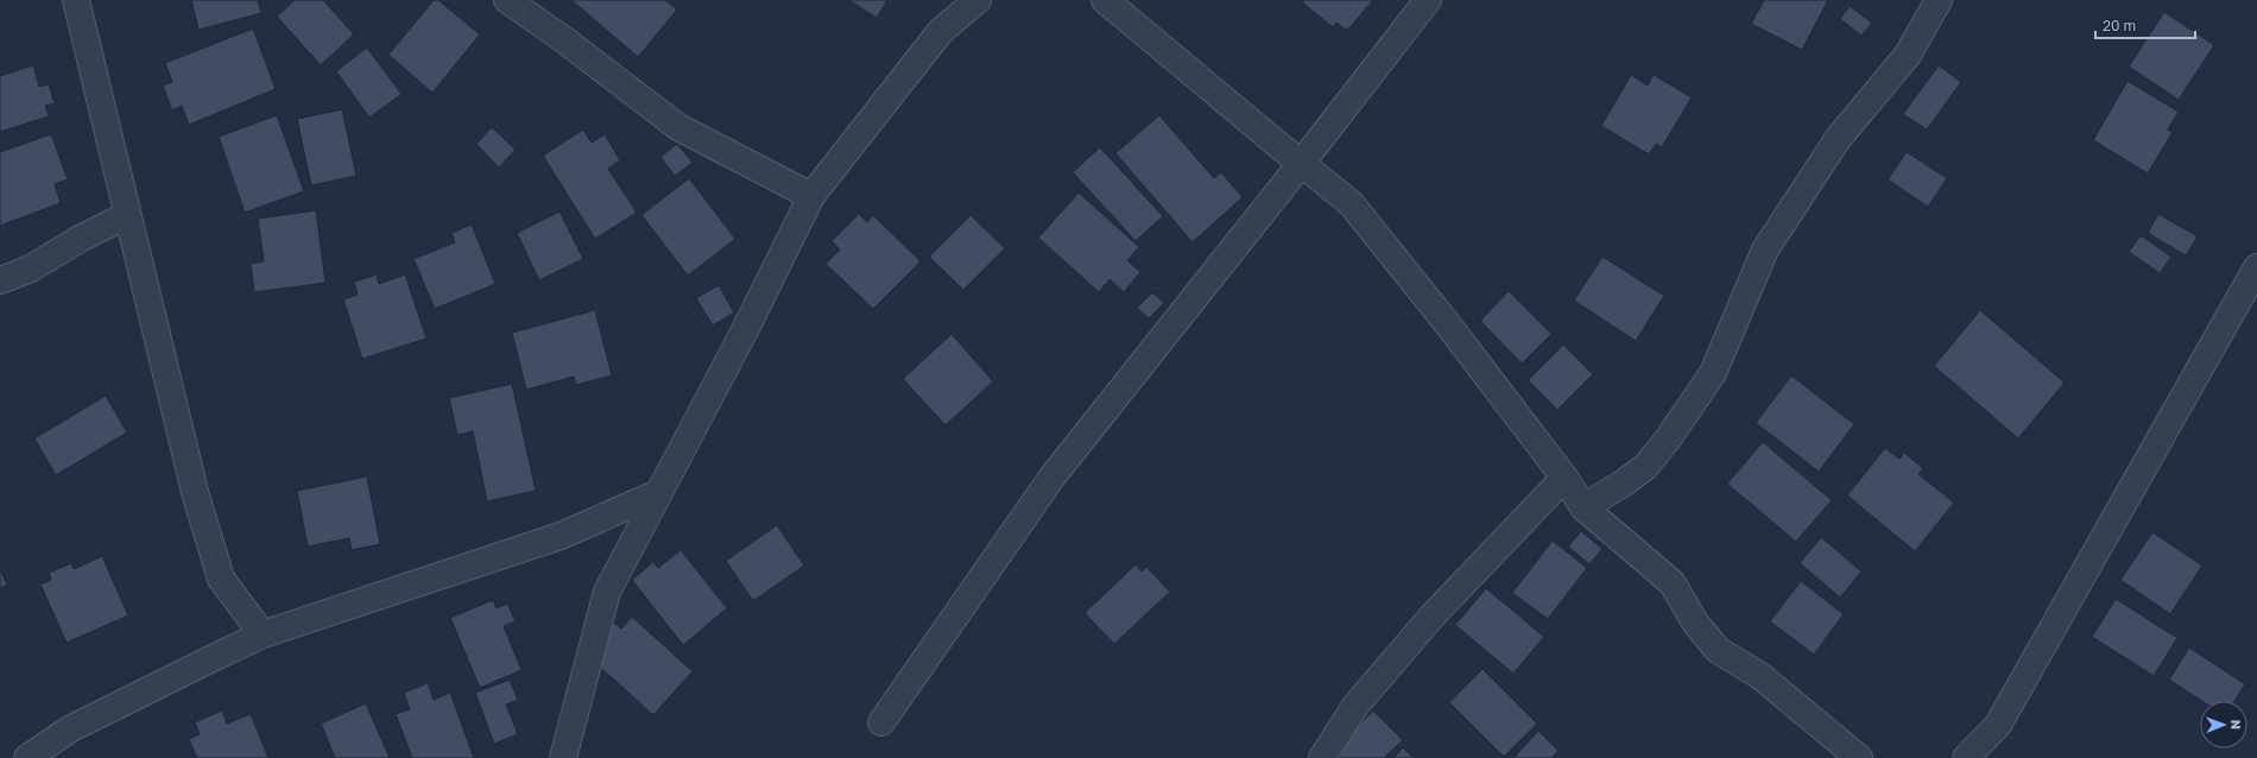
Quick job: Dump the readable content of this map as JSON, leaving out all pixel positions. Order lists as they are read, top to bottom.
{
  "scale_bar": "20 m",
  "north": "right"
}
